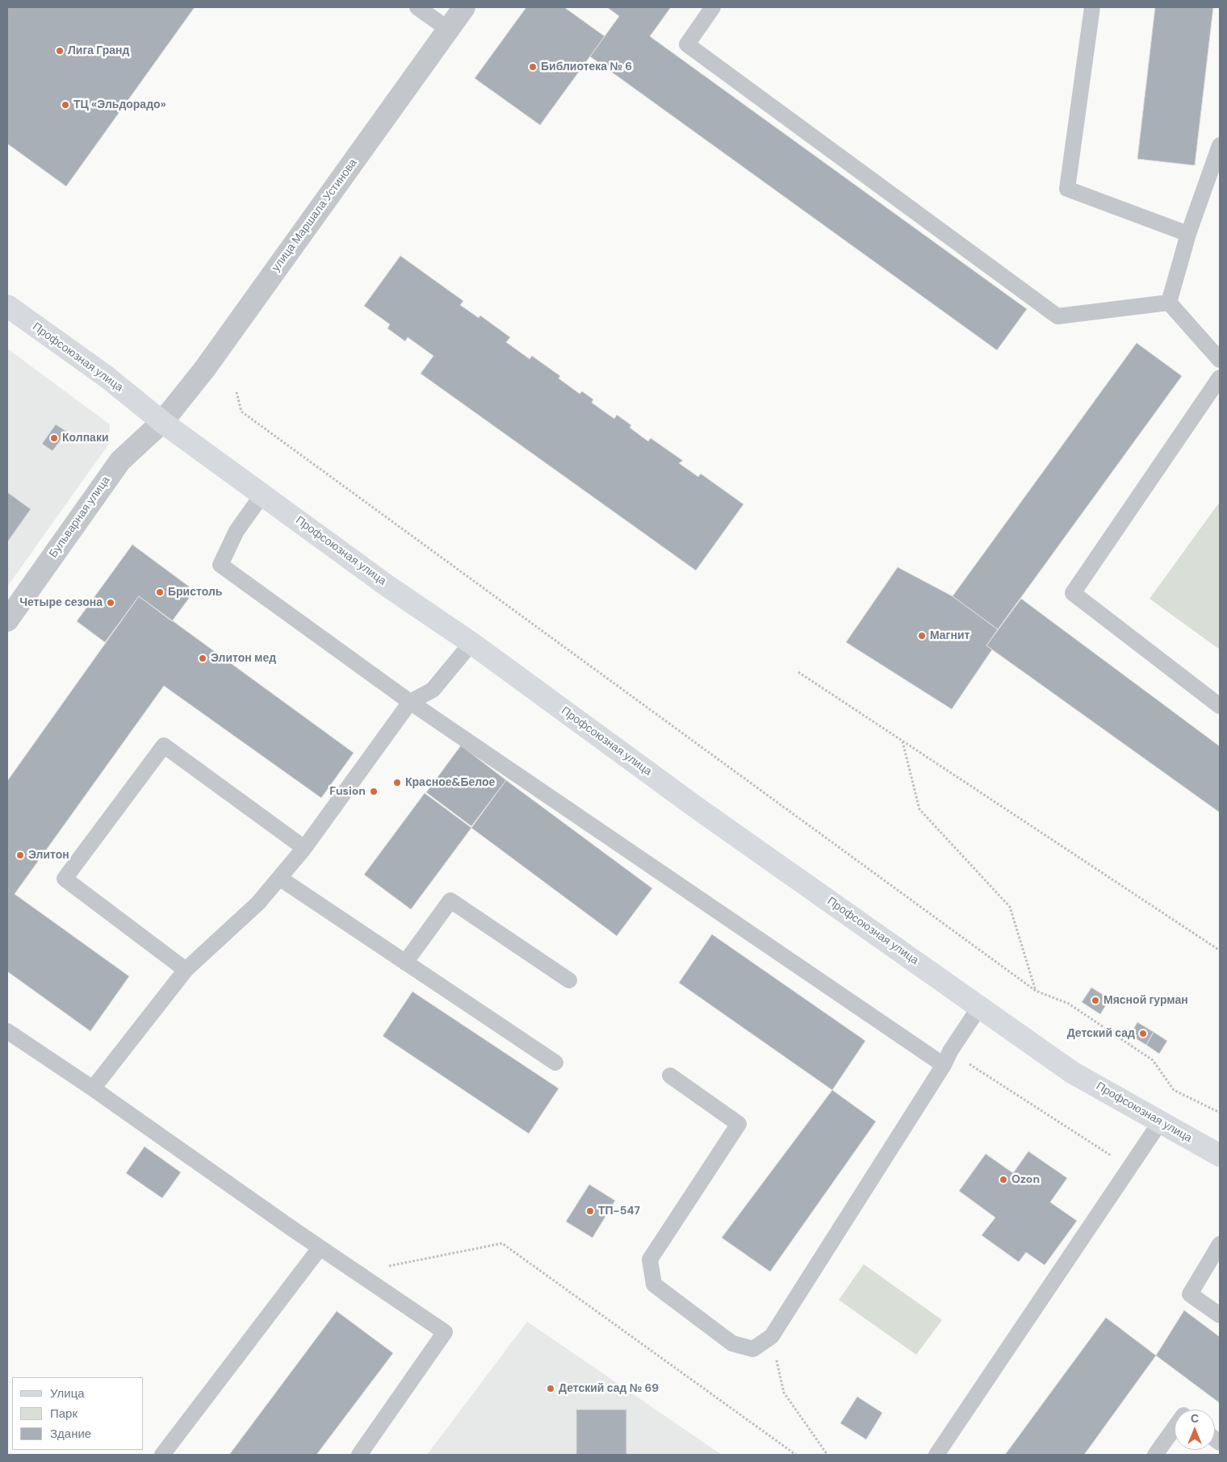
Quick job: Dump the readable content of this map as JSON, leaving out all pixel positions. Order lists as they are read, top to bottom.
{
  "streets": {
    "main road": ["Профсоюзная улица"],
    "street": ["улица Маршала Устинова", "Бульварная улица"]
  },
  "crossings": [
    ["улица Маршала Устинова", "Профсоюзная улица"],
    ["улица Маршала Устинова", "Бульварная улица"],
    ["Профсоюзная улица", "Бульварная улица"]
  ],
  "places": [
    "Лига Гранд",
    "Библиотека № 6",
    "ТЦ «Эльдорадо»",
    "Колпаки",
    "Бристоль",
    "Четыре сезона",
    "Магнит",
    "Элитон мед",
    "Красное&Белое",
    "Fusion",
    "Элитон",
    "Мясной гурман",
    "Детский сад",
    "Ozon",
    "ТП-547",
    "Детский сад № 69"
  ],
  "legend": ["Улица", "Парк", "Здание"],
  "north": "top"
}
